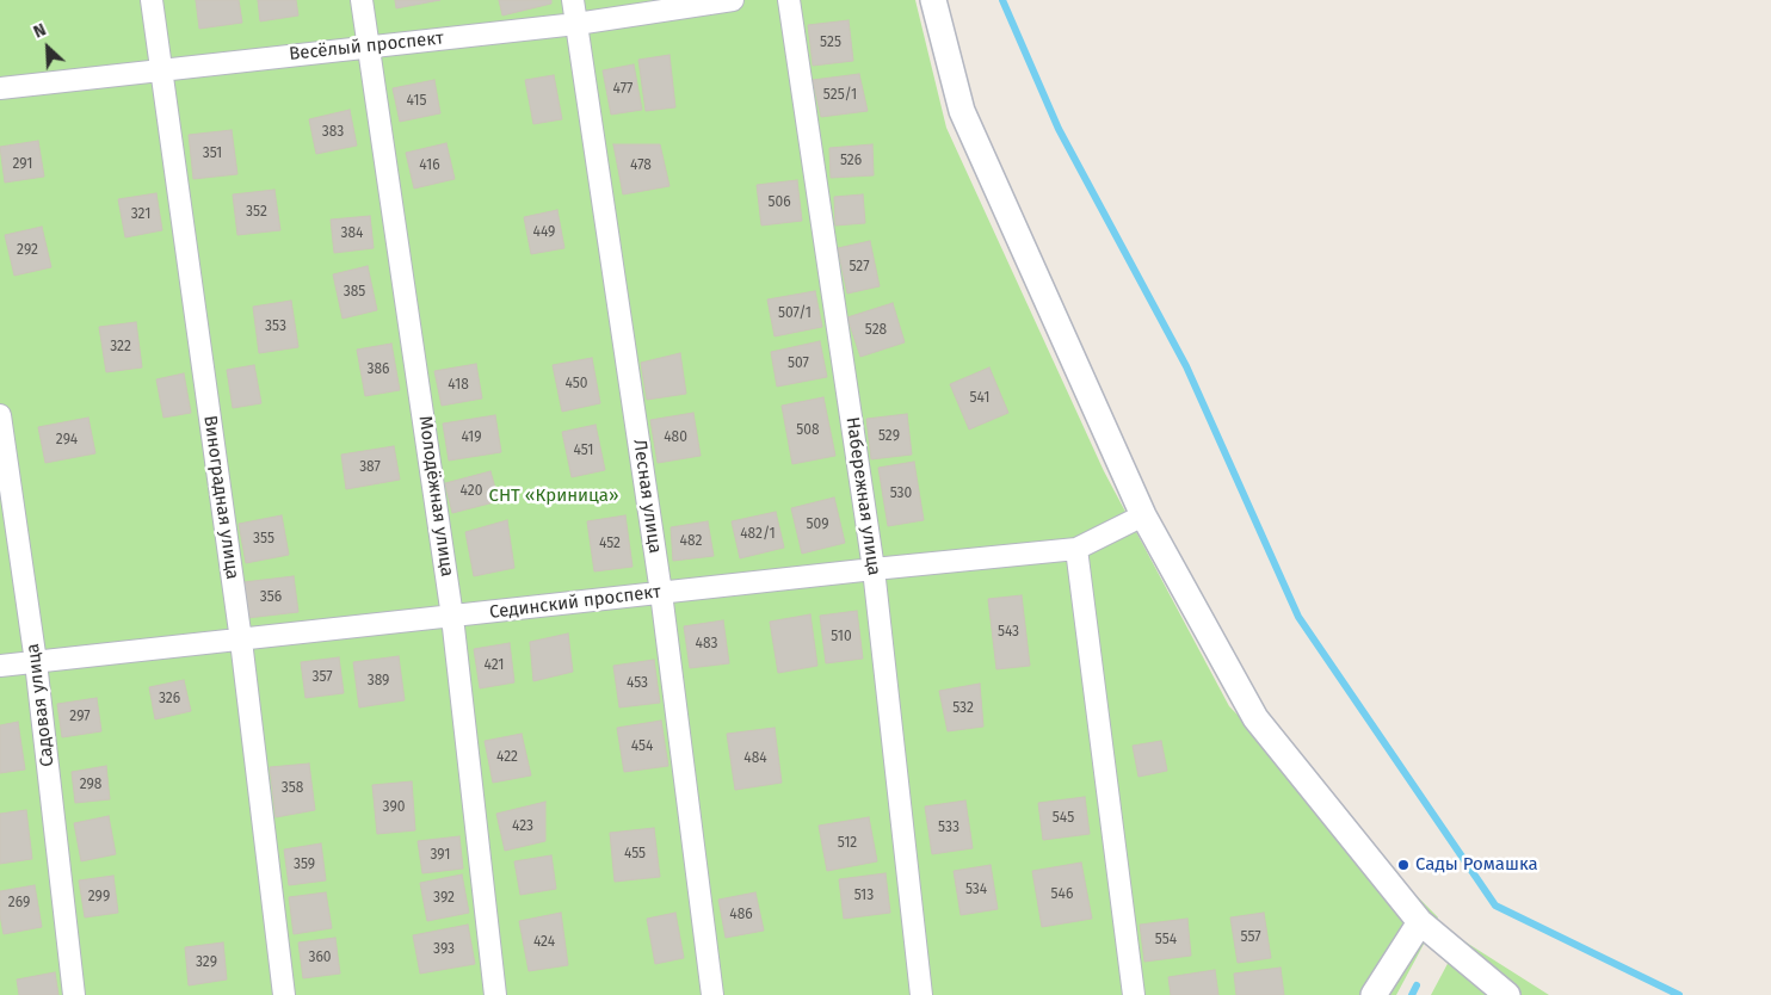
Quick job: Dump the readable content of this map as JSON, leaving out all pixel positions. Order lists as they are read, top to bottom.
{
  "streets": {
    "street": [
      "Весёлый проспект",
      "Молодёжная улица",
      "Лесная улица",
      "Набережная улица",
      "Виноградная улица",
      "Сединский проспект",
      "Садовая улица"
    ]
  },
  "crossings": [
    ["Весёлый проспект", "Молодёжная улица"],
    ["Весёлый проспект", "Лесная улица"],
    ["Весёлый проспект", "Виноградная улица"],
    ["Молодёжная улица", "Сединский проспект"],
    ["Лесная улица", "Сединский проспект"],
    ["Набережная улица", "Сединский проспект"],
    ["Виноградная улица", "Сединский проспект"],
    ["Сединский проспект", "Садовая улица"]
  ],
  "parks": ["СНТ «Криница»"],
  "places": ["Сады Ромашка"],
  "house_numbers": [
    "525",
    "477",
    "525/1",
    "415",
    "383",
    "351",
    "526",
    "291",
    "416",
    "478",
    "506",
    "352",
    "321",
    "449",
    "384",
    "292",
    "527",
    "385",
    "507/1",
    "353",
    "528",
    "322",
    "507",
    "386",
    "450",
    "418",
    "541",
    "508",
    "529",
    "419",
    "480",
    "294",
    "451",
    "387",
    "420",
    "530",
    "509",
    "482/1",
    "355",
    "482",
    "452",
    "356",
    "543",
    "510",
    "483",
    "421",
    "357",
    "389",
    "453",
    "326",
    "532",
    "297",
    "454",
    "422",
    "484",
    "298",
    "358",
    "390",
    "545",
    "423",
    "533",
    "512",
    "455",
    "391",
    "359",
    "534",
    "546",
    "513",
    "299",
    "392",
    "269",
    "486",
    "557",
    "554",
    "424",
    "393",
    "360",
    "329"
  ],
  "north": "top left"
}
